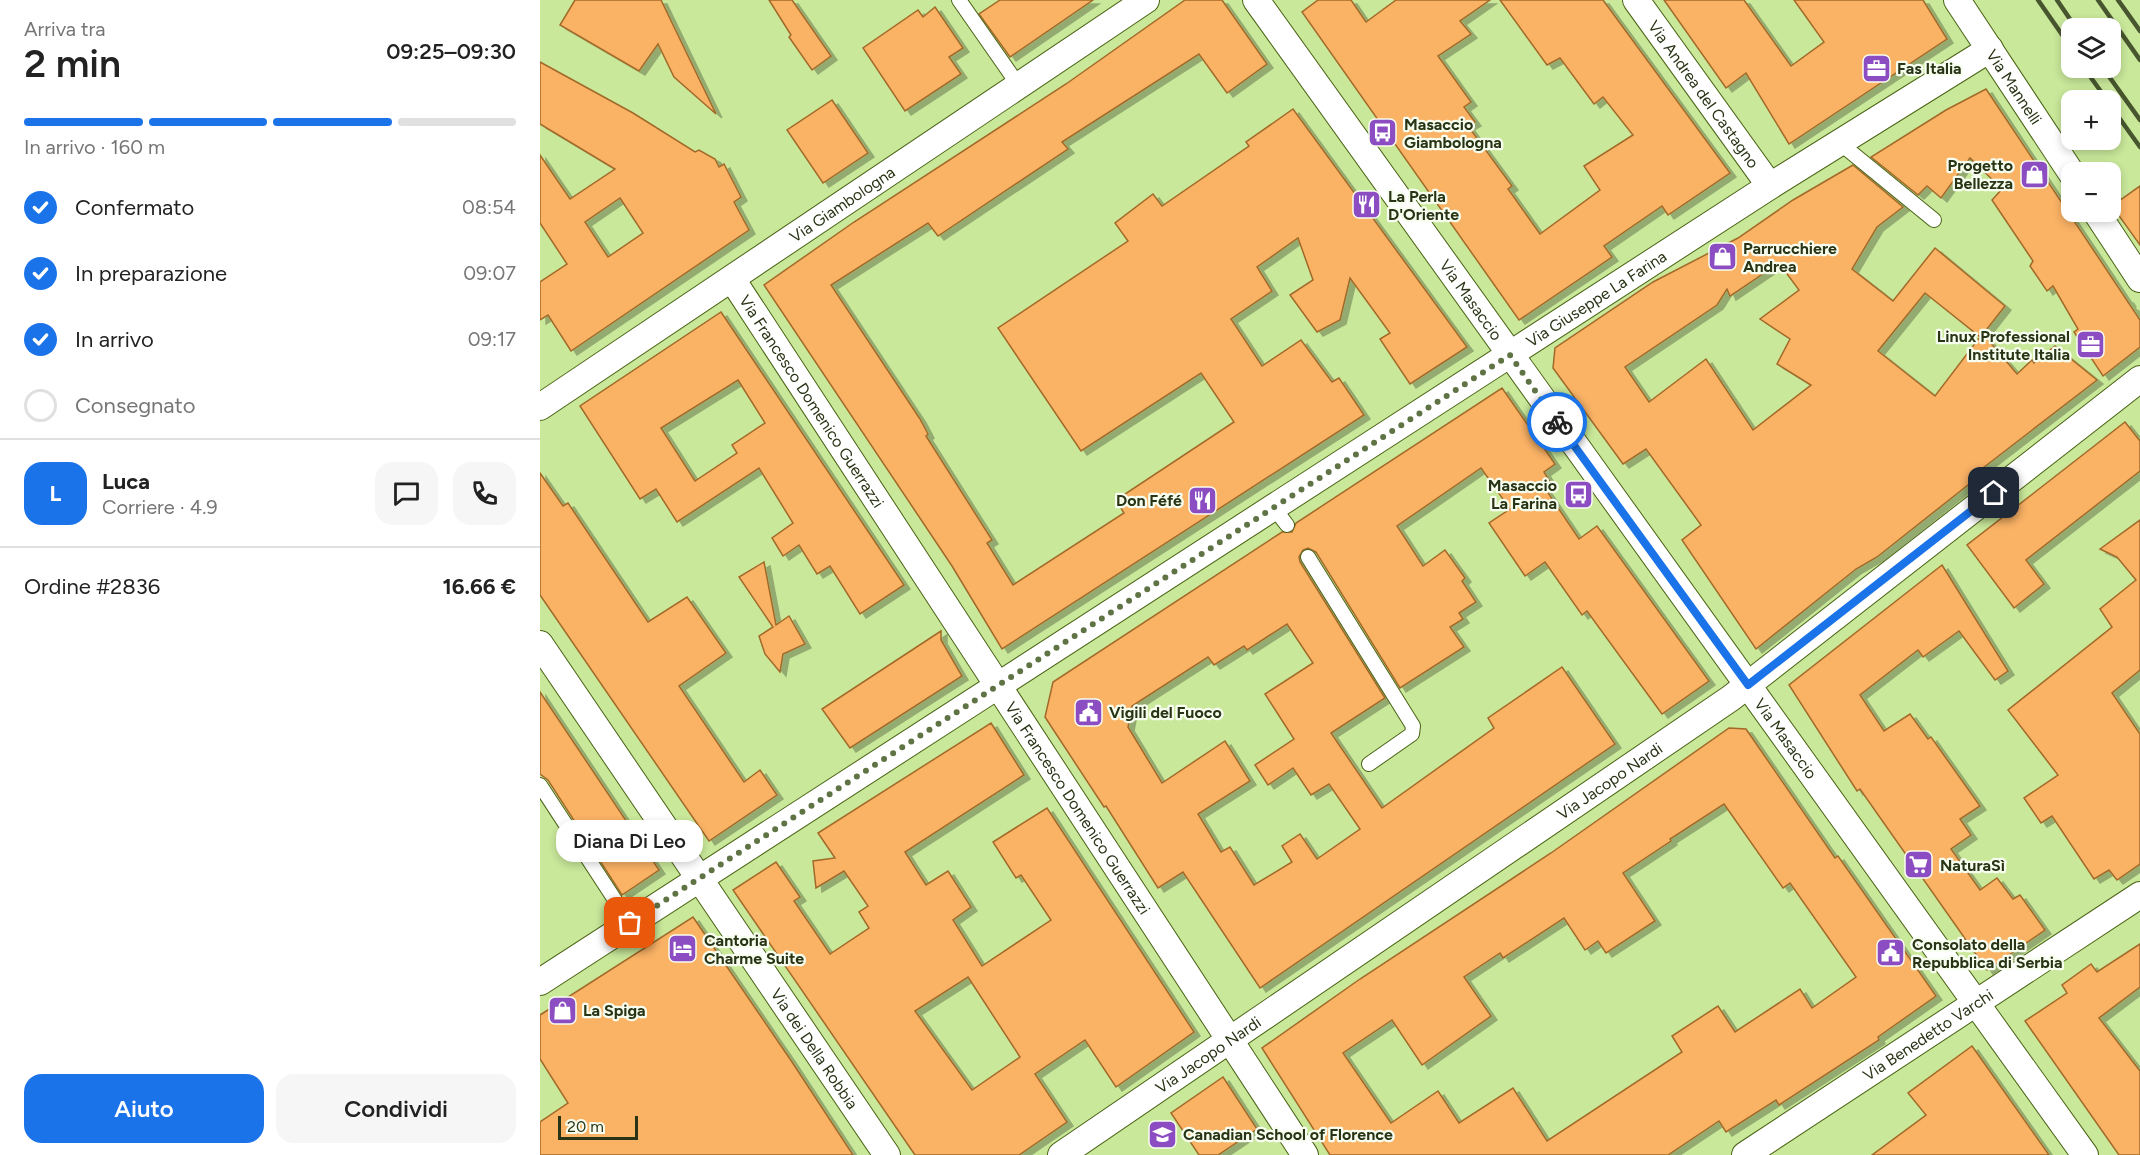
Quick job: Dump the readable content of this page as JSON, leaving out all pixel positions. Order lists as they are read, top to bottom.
{
  "streets": {
    "street": [
      "Via Mannelli",
      "Via Andrea del Castagno",
      "Via Giambologna",
      "Via Giuseppe La Farina",
      "Via Masaccio",
      "Via Francesco Domenico Guerrazzi",
      "Via Jacopo Nardi",
      "Via Benedetto Varchi",
      "Via dei Della Robbia"
    ]
  },
  "crossings": [
    ["Via Mannelli", "Via Giuseppe La Farina"],
    ["Via Andrea del Castagno", "Via Giuseppe La Farina"],
    ["Via Giambologna", "Via Francesco Domenico Guerrazzi"],
    ["Via Giuseppe La Farina", "Via Masaccio"],
    ["Via Giuseppe La Farina", "Via Francesco Domenico Guerrazzi"],
    ["Via Giuseppe La Farina", "Via dei Della Robbia"],
    ["Via Masaccio", "Via Jacopo Nardi"],
    ["Via Masaccio", "Via Benedetto Varchi"],
    ["Via Francesco Domenico Guerrazzi", "Via Jacopo Nardi"]
  ],
  "places": {
    "office": ["Fas Italia", "Linux Professional Institute Italia"],
    "bus stop": ["Masaccio Giambologna", "Masaccio La Farina"],
    "shop": ["Progetto Bellezza", "Parrucchiere Andrea", "La Spiga"],
    "restaurant": ["La Perla D'Oriente", "Don Féfé"],
    "public building": ["Vigili del Fuoco", "Consolato della Repubblica di Serbia"],
    "supermarket": ["NaturaSì"],
    "other": ["Diana Di Leo"],
    "hotel": ["Cantoria Charme Suite"],
    "school or university": ["Canadian School of Florence"]
  },
  "scale_bar": "20 m",
  "page": {
    "heading": ["2 min", "Arriva tra", "09:25–09:30"],
    "panel": [
      "Luca",
      "Corriere · 4.9",
      "Ordine #2836",
      "16.66 €"
    ],
    "map_buttons": ["+", "−"],
    "bar": "In arrivo · 160 m",
    "list": [
      ["Confermato", "08:54"],
      ["In preparazione", "09:07"],
      ["In arrivo", "09:17"],
      "Consegnato"
    ],
    "round": "L",
    "bubble": "Diana Di Leo",
    "buttons": ["Aiuto", "Condividi"],
    "scale": "20 m"
  }
}
